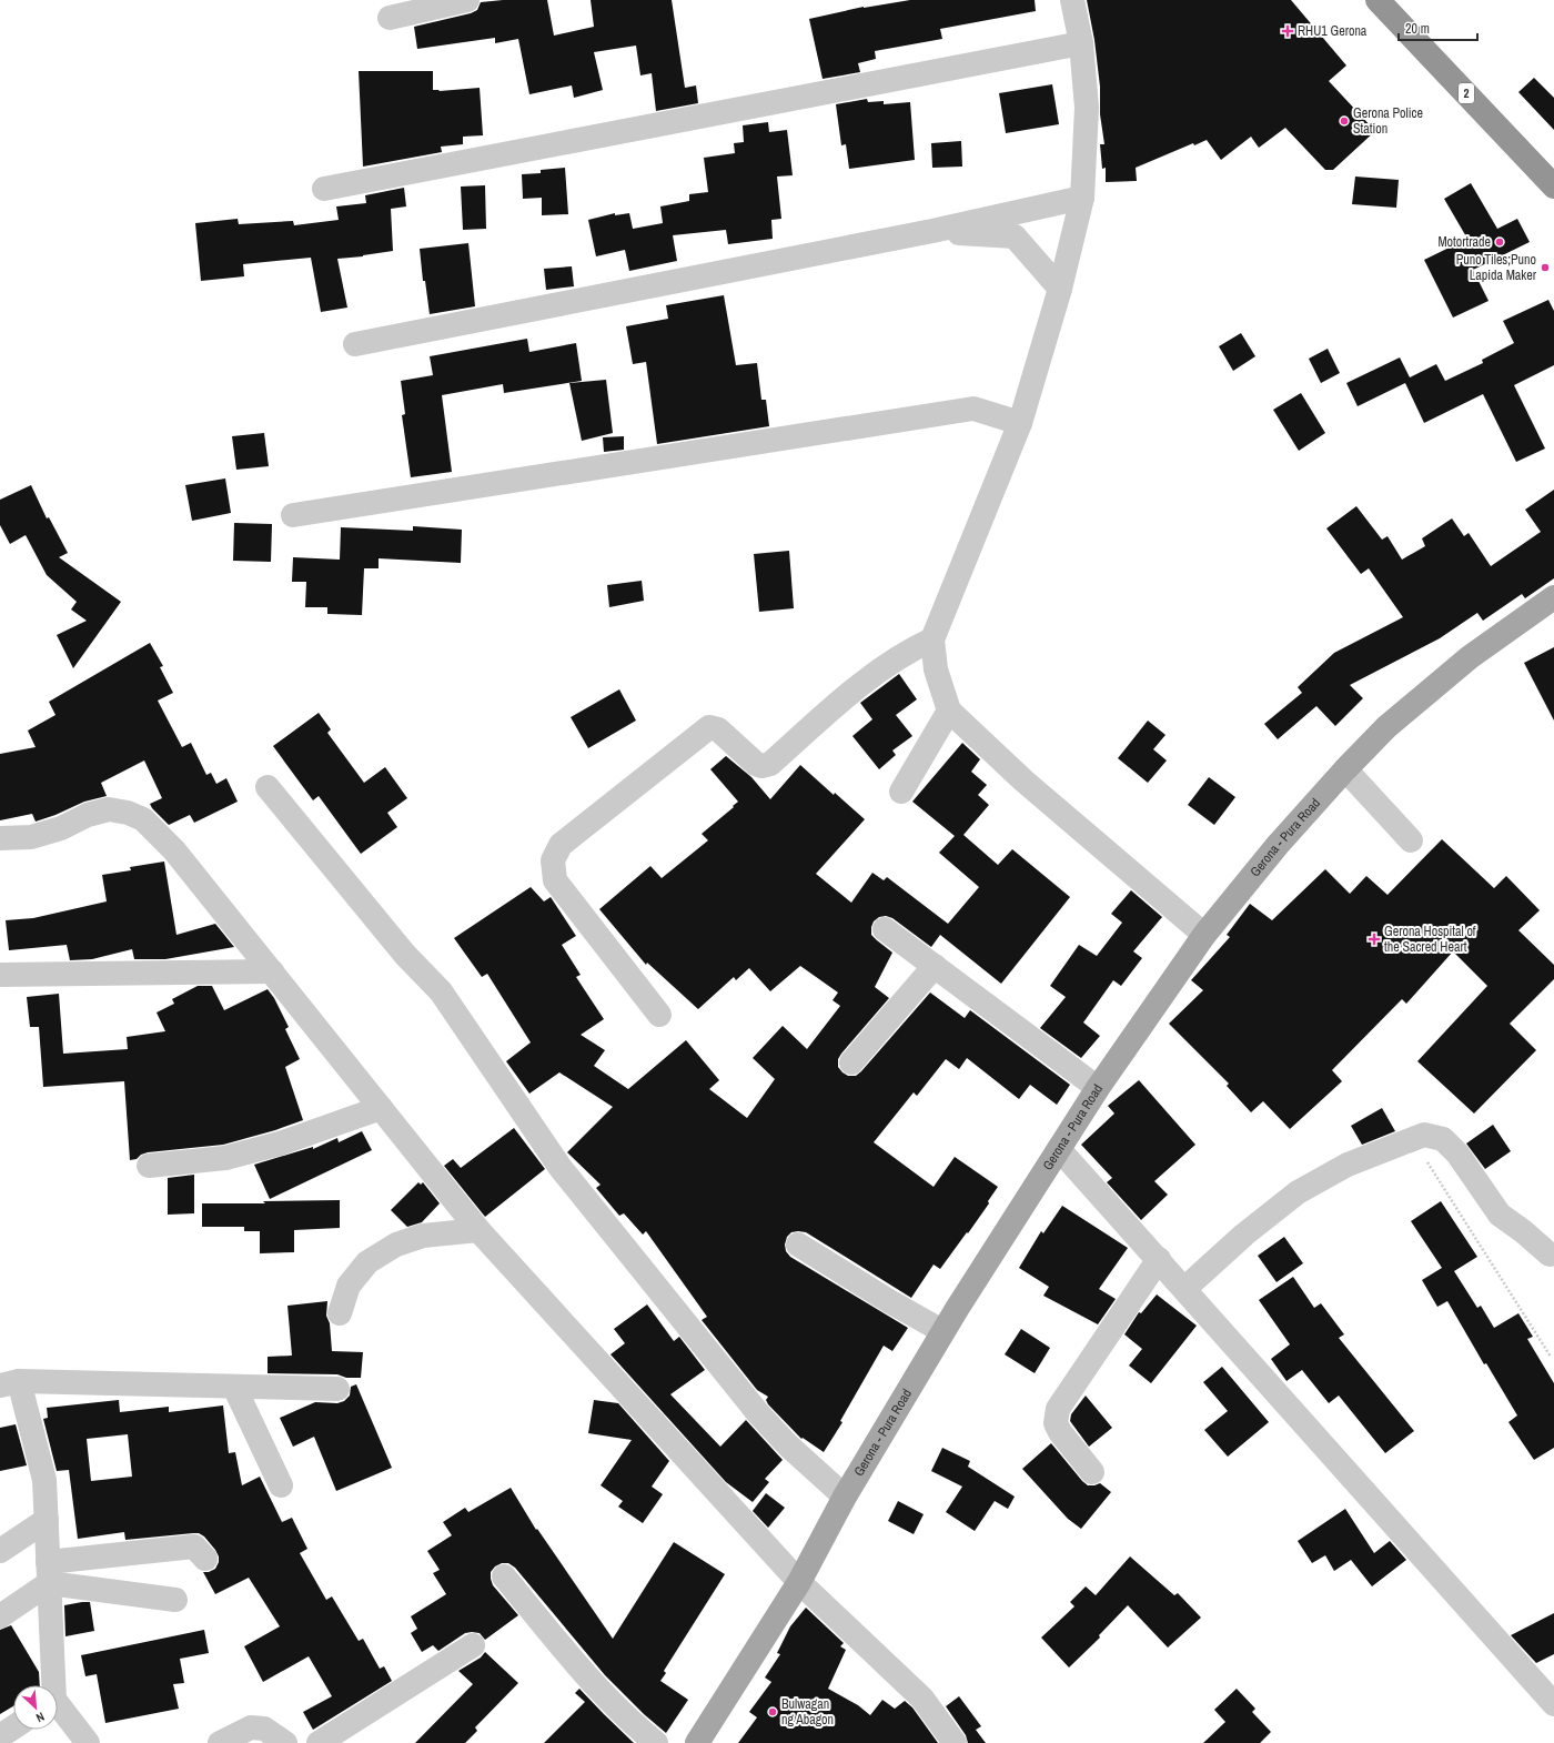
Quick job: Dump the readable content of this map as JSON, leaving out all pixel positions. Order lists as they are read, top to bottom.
{
  "streets": {
    "highway": ["2"],
    "main road": ["Gerona - Pura Road"]
  },
  "places": {
    "health": ["RHU1 Gerona", "Gerona Hospital of the Sacred Heart"],
    "other": [
      "Gerona Police Station",
      "Motortrade",
      "Puno Tiles;Puno Lapida Maker",
      "Bulwagan ng Abagon"
    ]
  },
  "scale_bar": "20 m",
  "north": "bottom right"
}
